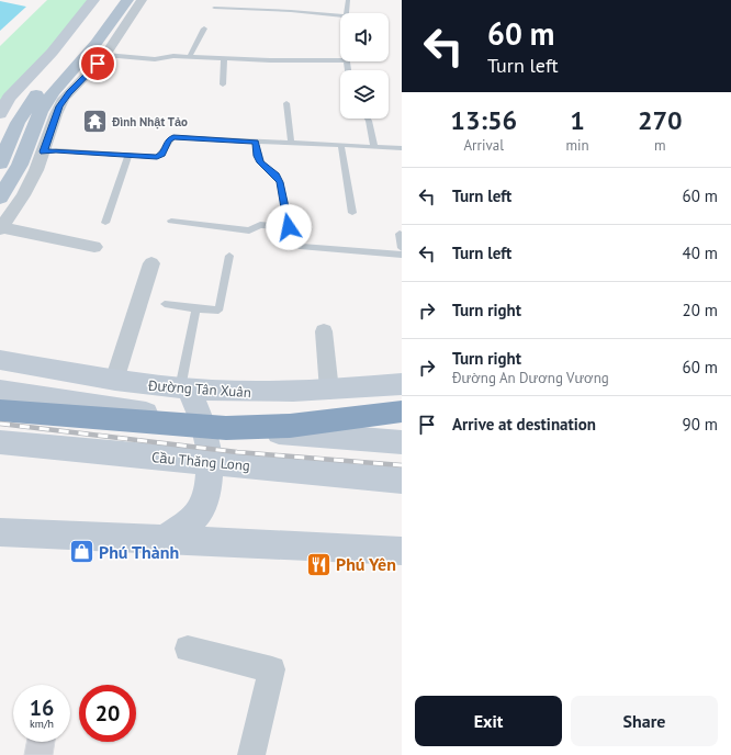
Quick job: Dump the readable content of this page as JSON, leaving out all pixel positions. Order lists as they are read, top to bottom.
{
  "streets": {
    "main road": ["Đường Tân Xuân", "Cầu Thăng Long"]
  },
  "places": {
    "temple": ["Đình Nhật Tảo"],
    "shop": ["Phú Thành"],
    "restaurant": ["Phú Yên"]
  },
  "page": {
    "turn": ["60 m", "Turn left"],
    "eta": [
      "13:56",
      "Arrival",
      "1",
      "min",
      "270",
      "m"
    ],
    "list": [
      {
        "name": "Turn left",
        "value": "60 m"
      },
      {
        "name": "Turn left",
        "value": "40 m"
      },
      {
        "name": "Turn right",
        "value": "20 m"
      },
      {
        "name": "Turn right",
        "note": "Đường An Dương Vương",
        "value": "60 m"
      },
      {
        "name": "Arrive at destination",
        "value": "90 m"
      }
    ],
    "speed": "16 km/h",
    "limit": "20",
    "buttons": ["Exit", "Share"]
  }
}
